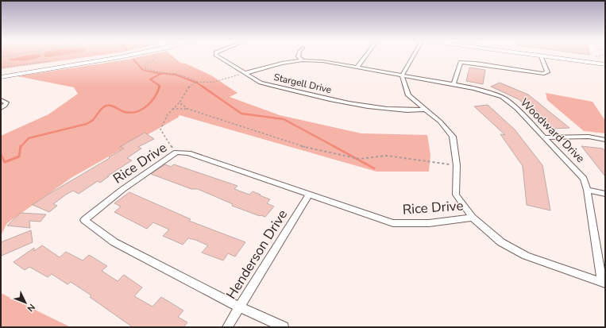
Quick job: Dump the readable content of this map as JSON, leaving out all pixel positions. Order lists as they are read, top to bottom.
{
  "streets": {
    "street": [
      "Stargell Drive",
      "Woodward Drive",
      "Rice Drive",
      "Henderson Drive"
    ]
  },
  "crossings": [
    ["Stargell Drive", "Woodward Drive"],
    ["Rice Drive", "Henderson Drive"]
  ],
  "north": "bottom right"
}
